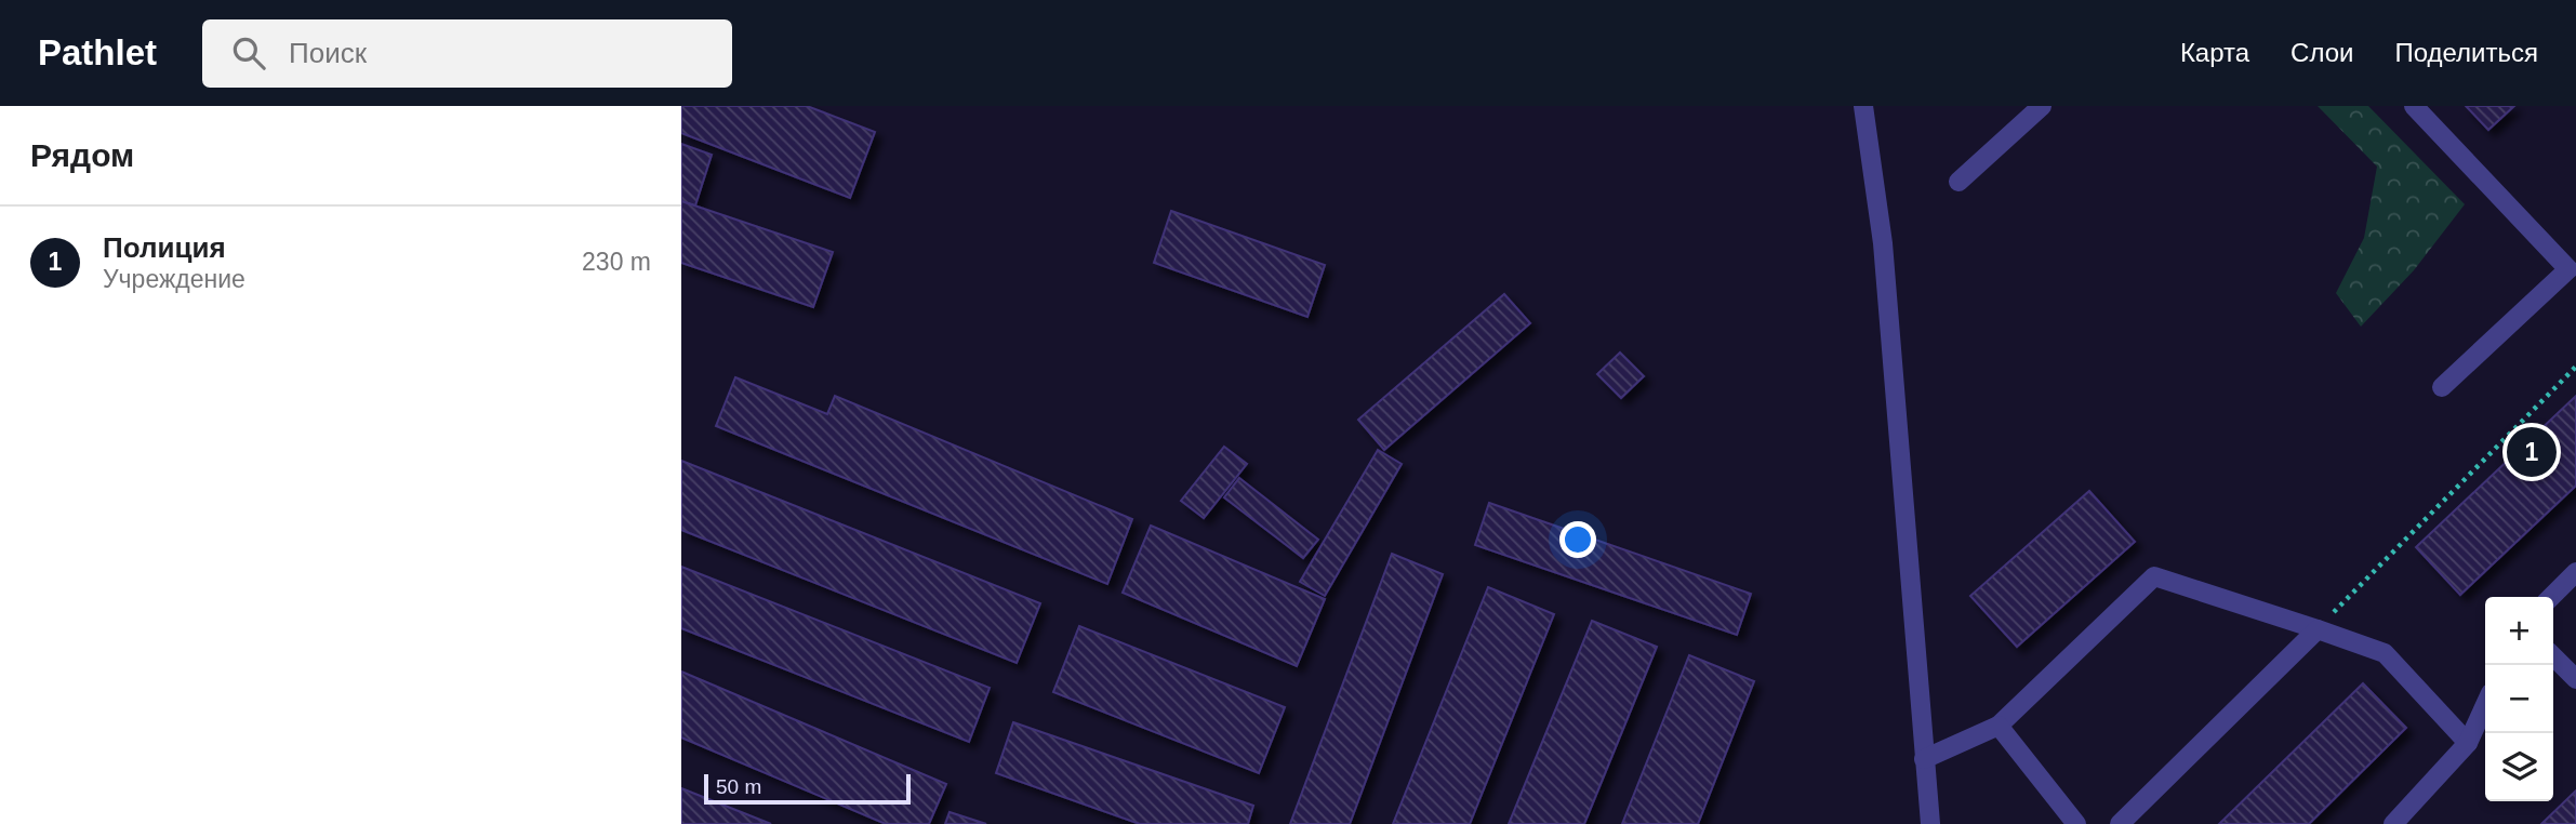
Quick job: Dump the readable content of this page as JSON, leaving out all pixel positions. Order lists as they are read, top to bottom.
{
  "scale_bar": "50 m",
  "page": {
    "header": "Pathlet",
    "search": "Поиск",
    "nav": ["Карта", "Слои", "Поделиться"],
    "heading": "Рядом",
    "list": [
      {
        "mark": "1",
        "name": "Полиция",
        "note": "Учреждение",
        "value": "230 m"
      }
    ],
    "pins": "1",
    "map_buttons": ["+", "−"],
    "scale": "50 m"
  }
}
